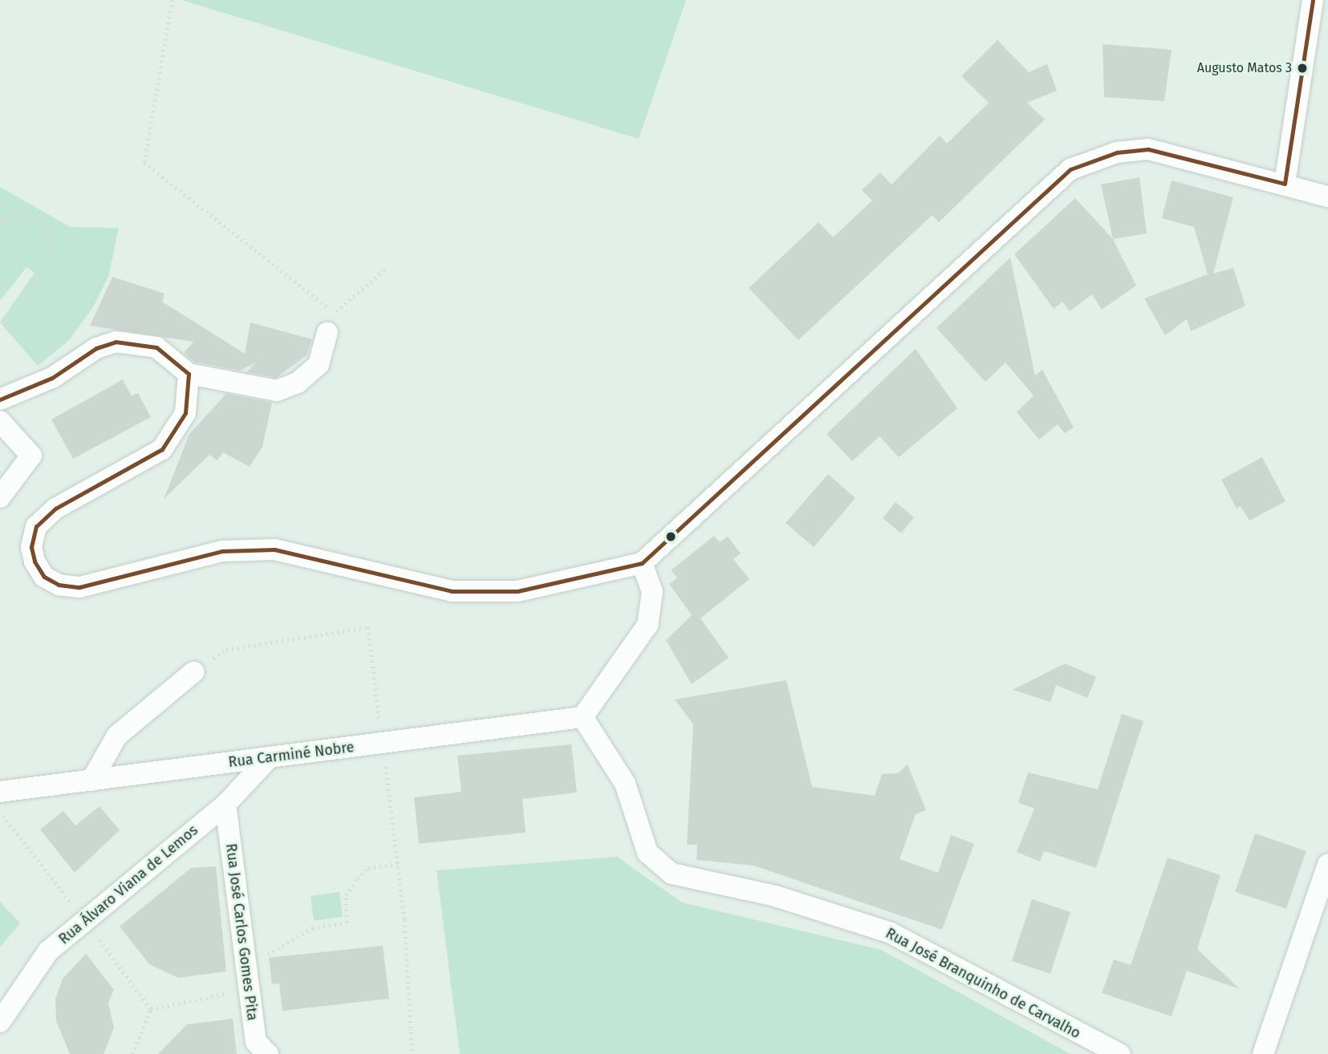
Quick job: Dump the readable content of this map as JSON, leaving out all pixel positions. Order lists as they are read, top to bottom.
{
  "streets": {
    "street": [
      "Rua Carminé Nobre",
      "Rua Álvaro Viana de Lemos",
      "Rua José Carlos Gomes Pita",
      "Rua José Branquinho de Carvalho"
    ]
  },
  "crossings": [
    ["Rua Carminé Nobre", "Rua Álvaro Viana de Lemos"],
    ["Rua Carminé Nobre", "Rua José Branquinho de Carvalho"],
    ["Rua Álvaro Viana de Lemos", "Rua José Carlos Gomes Pita"]
  ],
  "places": ["Augusto Matos 3"]
}
